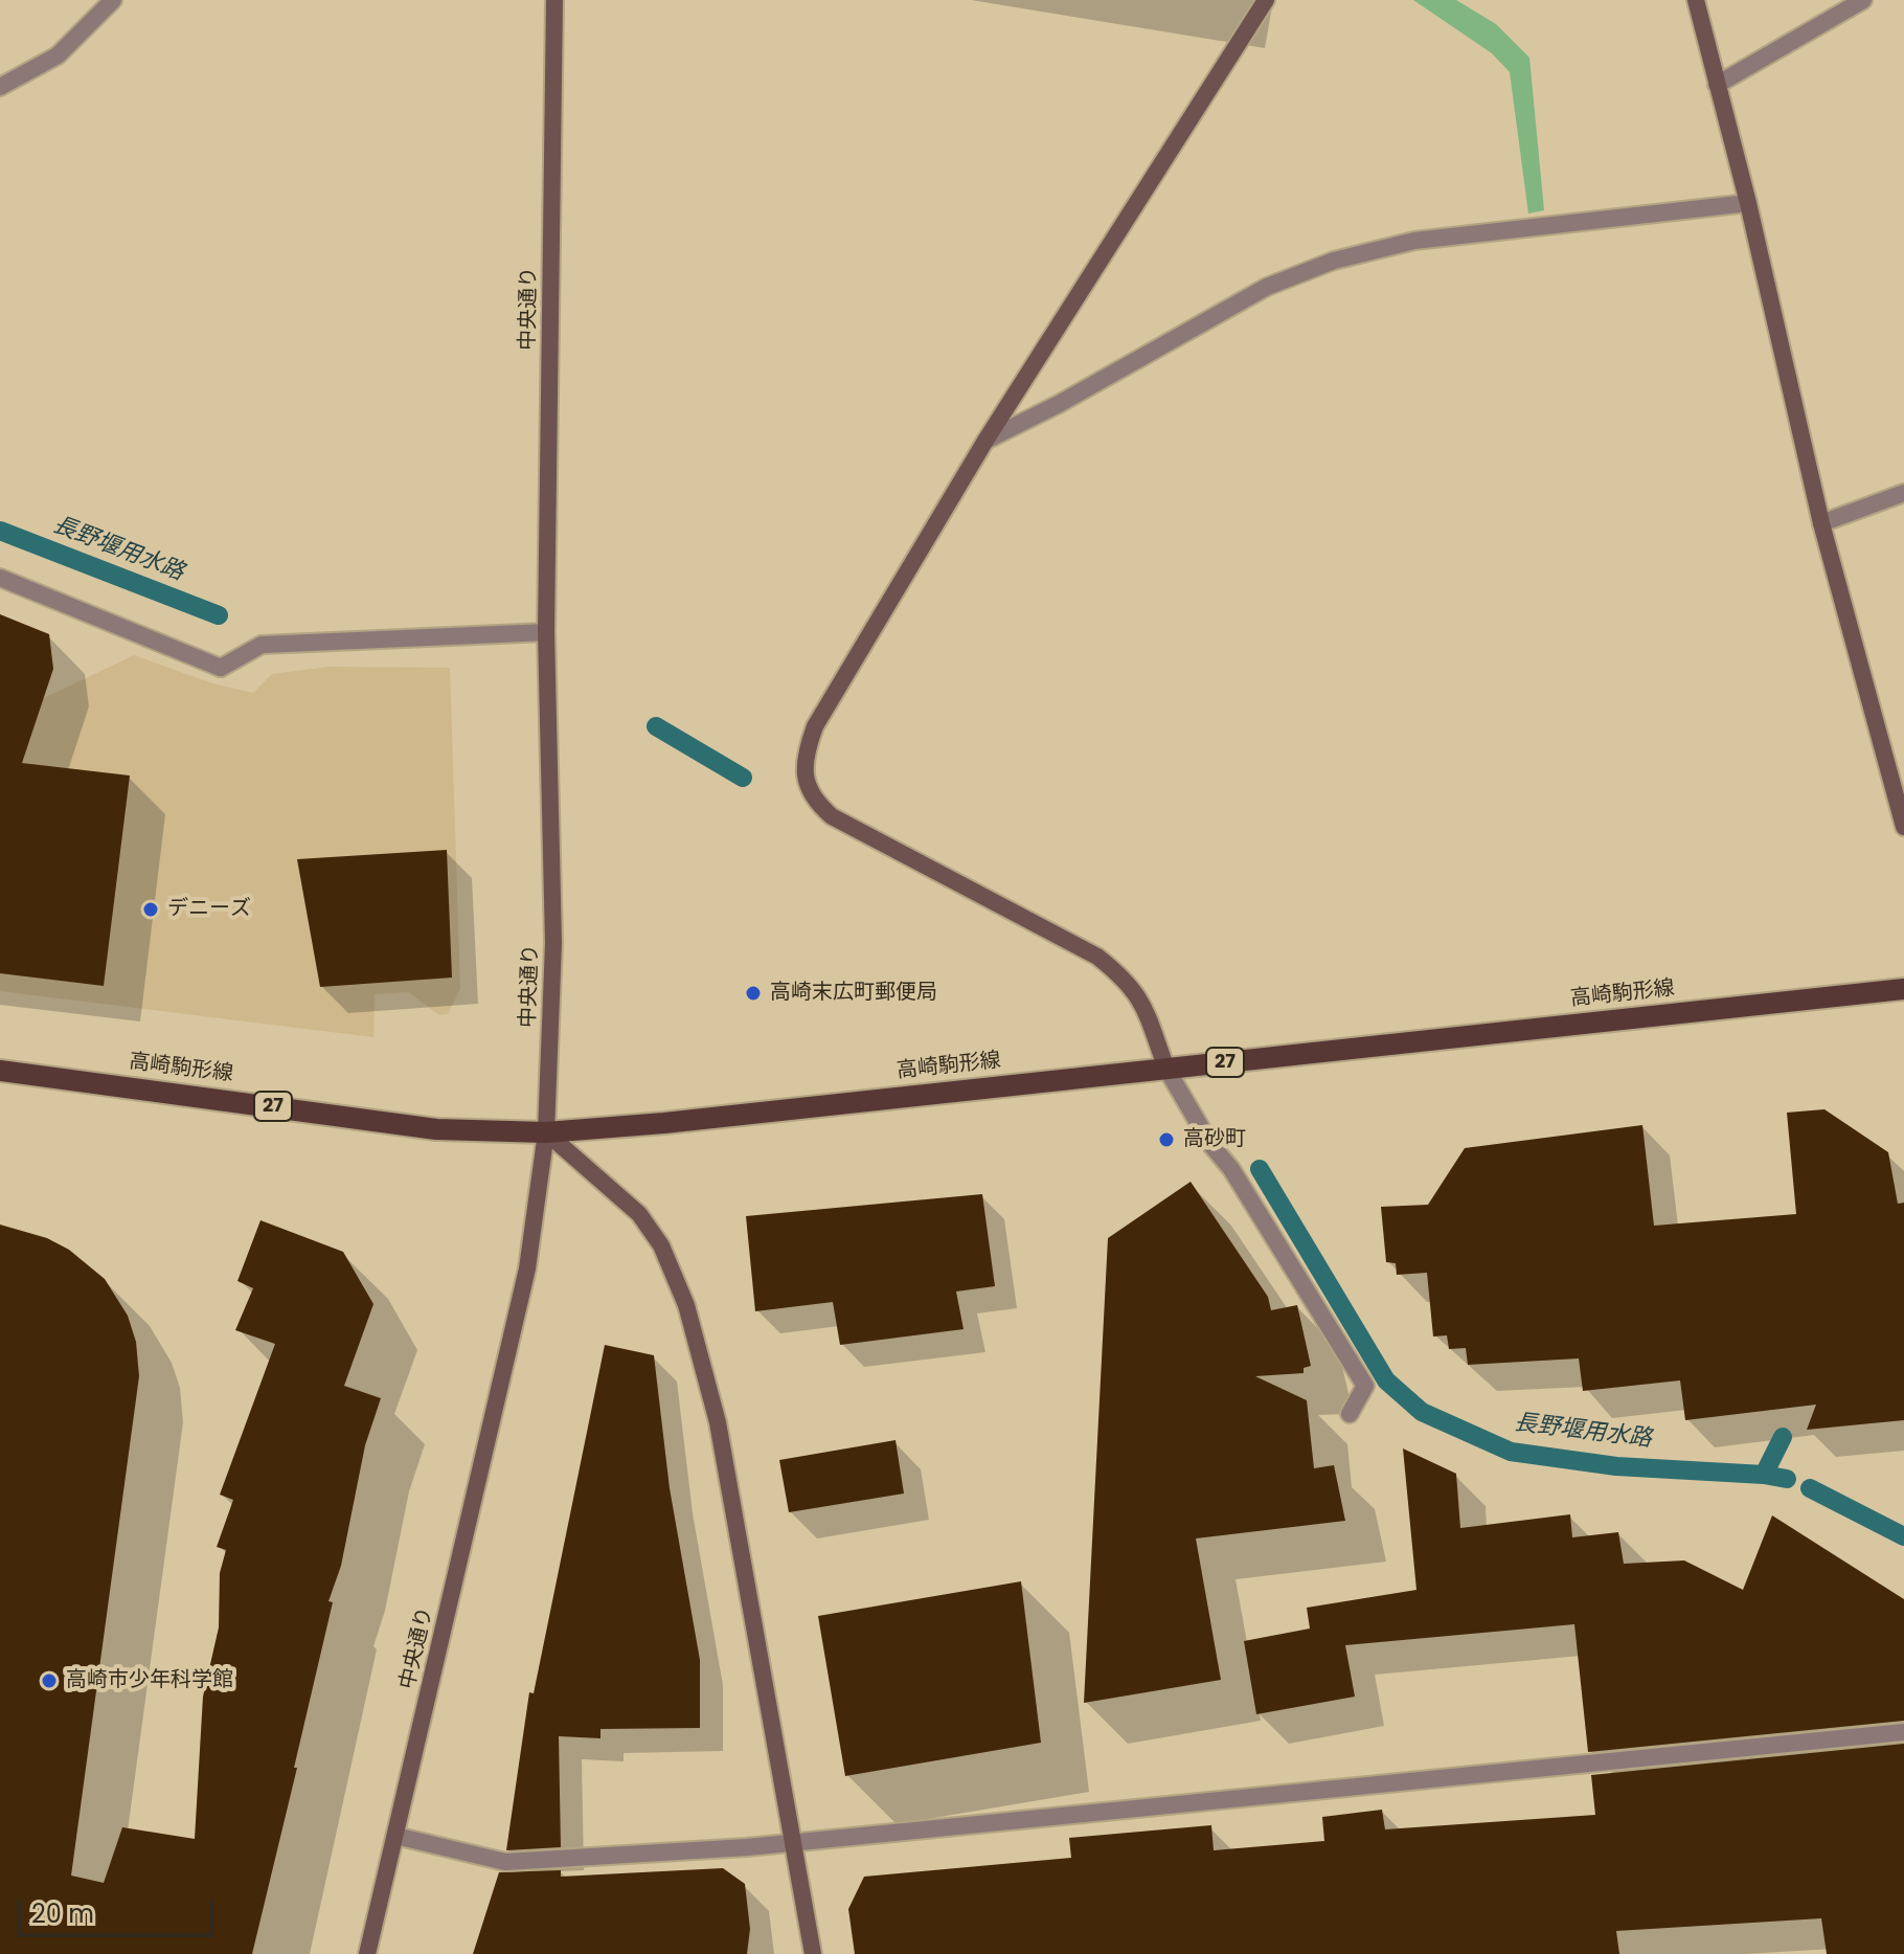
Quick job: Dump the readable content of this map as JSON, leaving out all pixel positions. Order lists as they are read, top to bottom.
{
  "streets": {
    "main road": ["高崎駒形線", "27"],
    "street": ["中央通り"]
  },
  "crossings": [
    ["中央通り", "高崎駒形線"]
  ],
  "water": ["長野堰用水路"],
  "places": [
    "デニーズ",
    "高崎末広町郵便局",
    "高砂町",
    "高崎市少年科学館"
  ],
  "scale_bar": "20 m"
}
